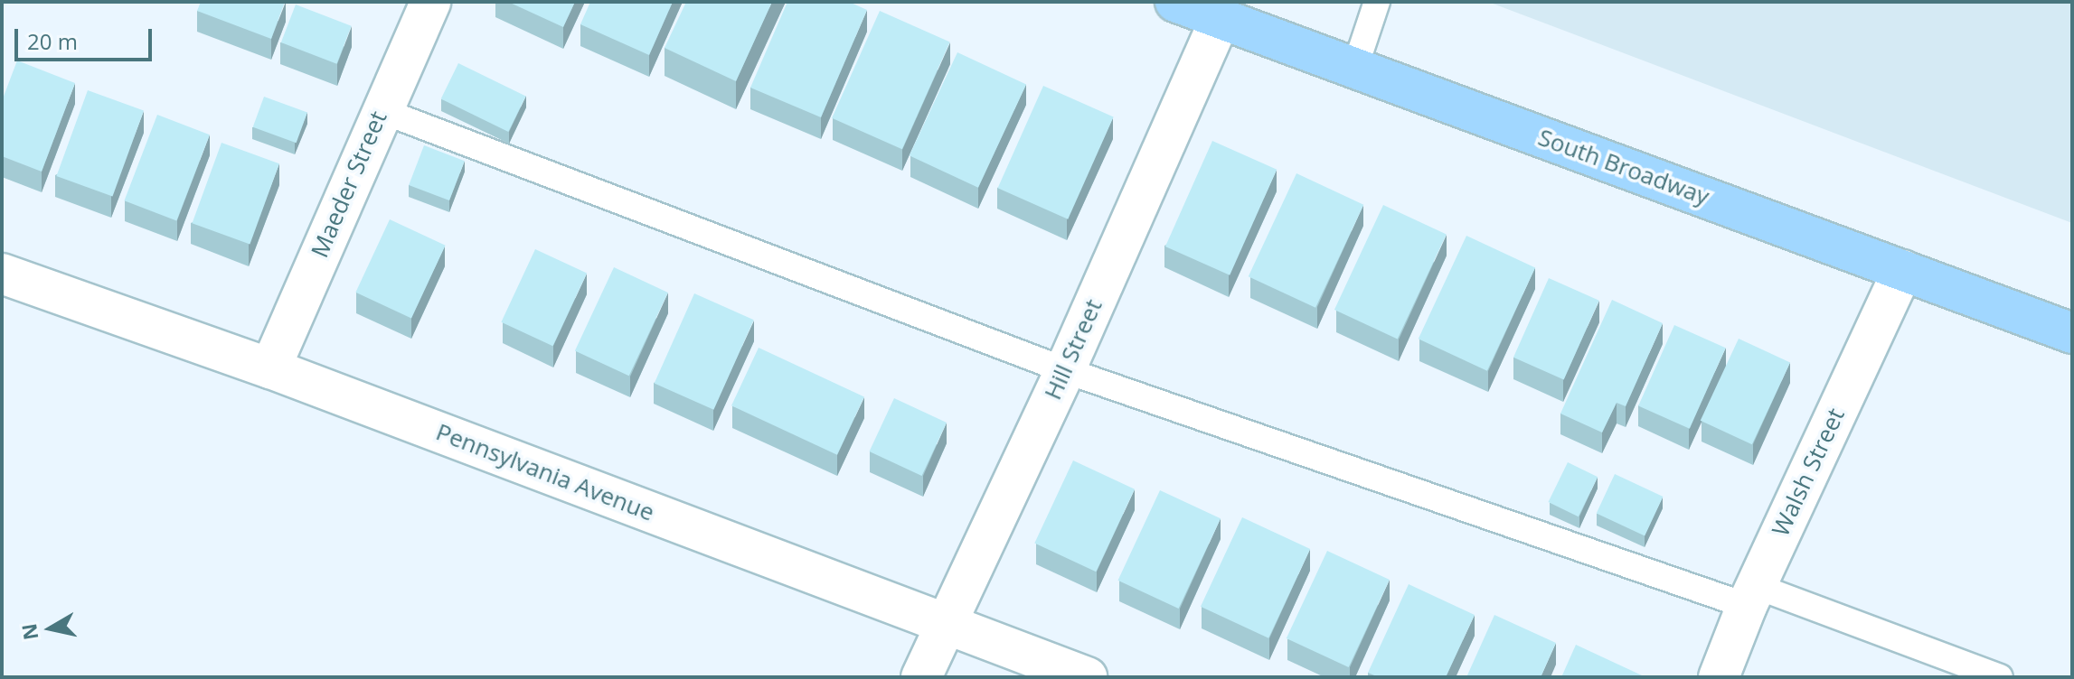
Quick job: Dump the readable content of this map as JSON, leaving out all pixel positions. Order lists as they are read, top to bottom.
{
  "streets": {
    "main road": ["South Broadway"],
    "street": [
      "Maeder Street",
      "Hill Street",
      "Pennsylvania Avenue",
      "Walsh Street"
    ]
  },
  "crossings": [
    ["South Broadway", "Hill Street"],
    ["South Broadway", "Walsh Street"],
    ["Maeder Street", "Pennsylvania Avenue"],
    ["Hill Street", "Pennsylvania Avenue"]
  ],
  "scale_bar": "20 m",
  "north": "left"
}
